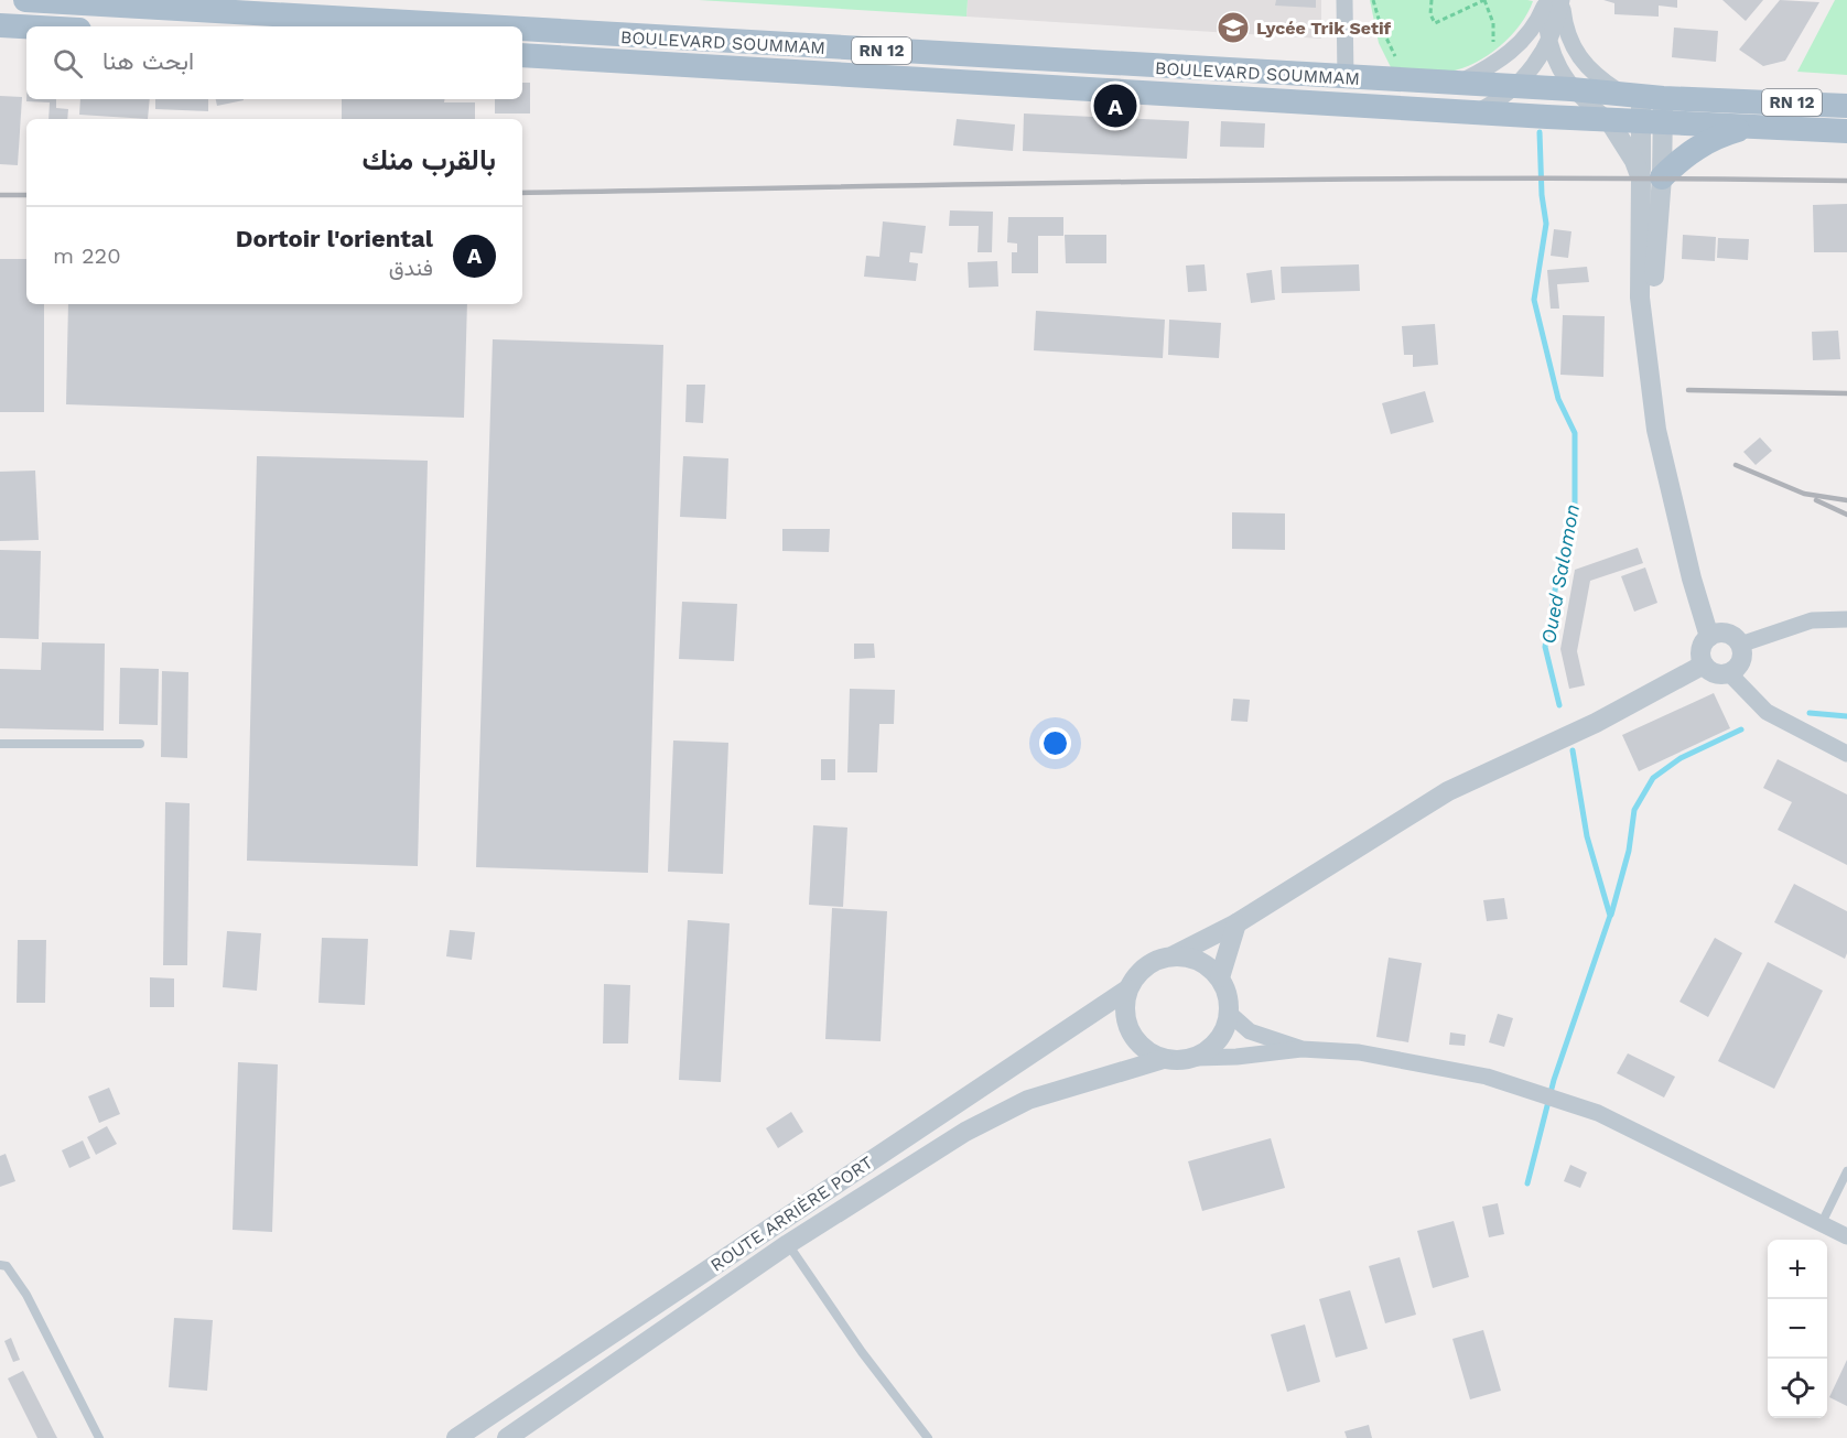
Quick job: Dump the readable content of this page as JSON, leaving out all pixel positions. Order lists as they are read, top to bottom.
{
  "streets": {
    "main road": ["BOULEVARD SOUMMAM", "RN 12"],
    "street": ["ROUTE ARRIÈRE PORT"]
  },
  "crossings": [
    ["BOULEVARD SOUMMAM", "RN 12"]
  ],
  "water": ["Oued Salomon"],
  "places": {
    "school or university": ["Lycée Trik Setif"]
  },
  "page": {
    "search": "ابحث هنا",
    "pins": "A",
    "heading": "بالقرب منك",
    "list": [
      {
        "mark": "A",
        "name": "Dortoir l'oriental",
        "note": "فندق",
        "value": "220 m"
      }
    ],
    "map_buttons": ["+", "−"]
  }
}
